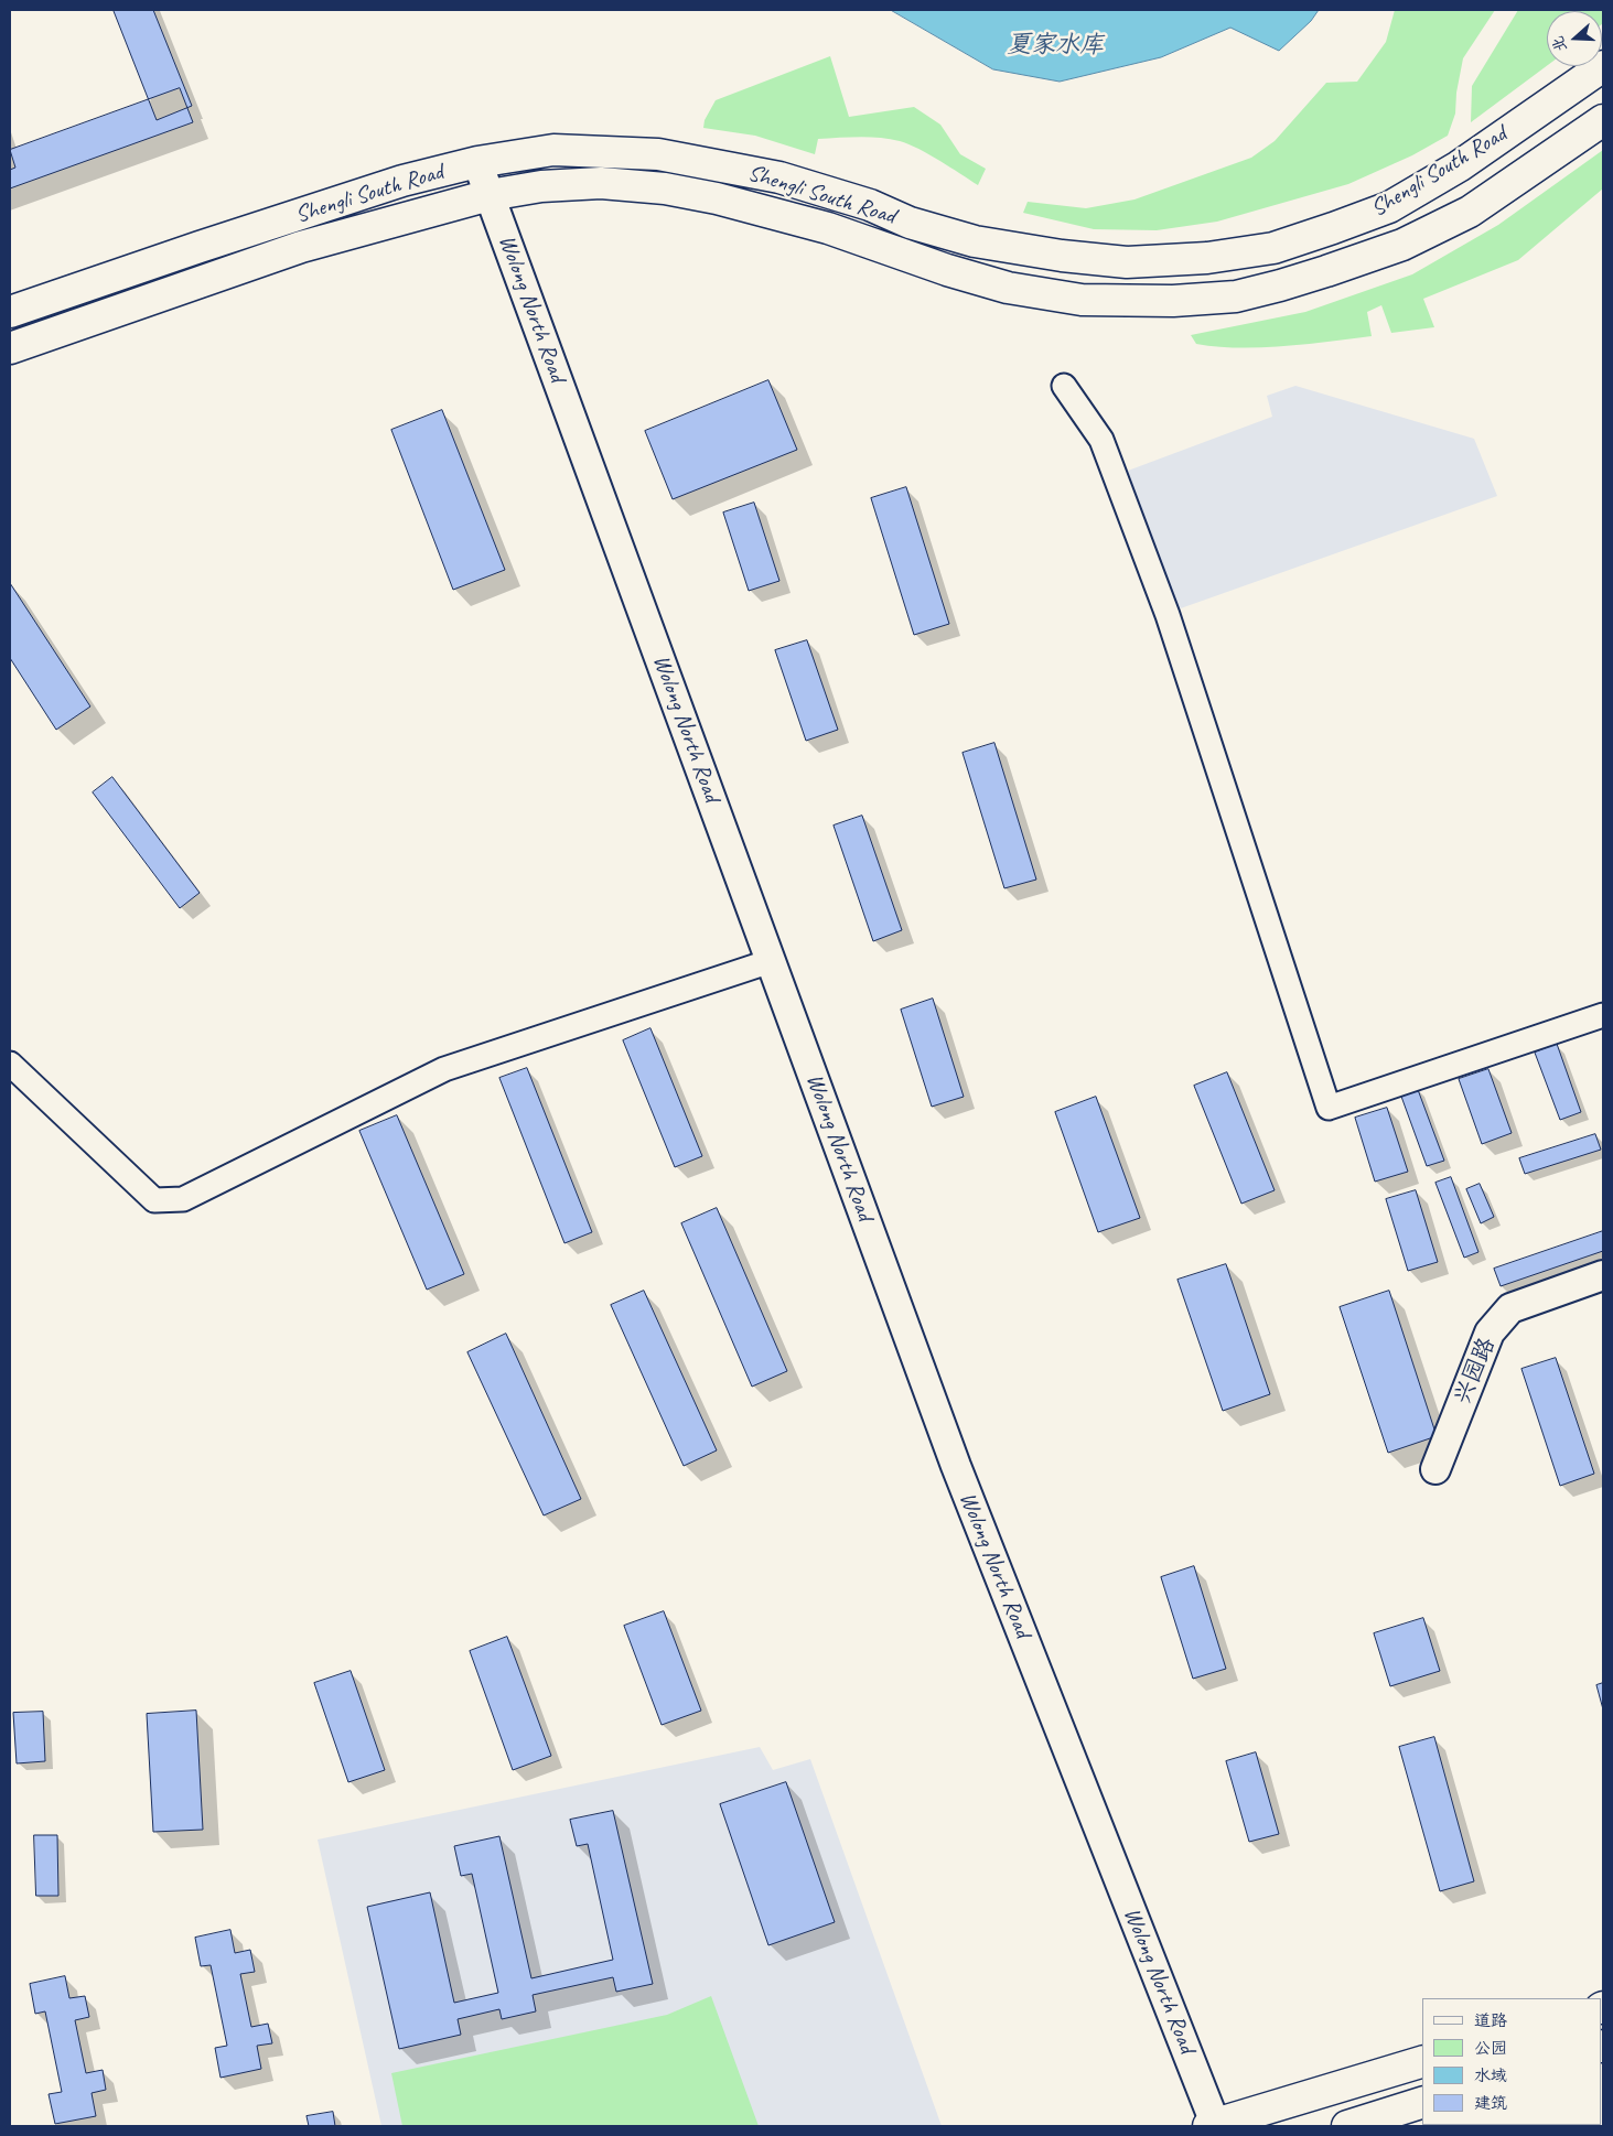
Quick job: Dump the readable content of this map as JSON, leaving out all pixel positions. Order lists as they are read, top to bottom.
{
  "streets": {
    "main road": ["Shengli South Road"],
    "street": ["Wolong North Road", "兴园路"]
  },
  "crossings": [
    ["Shengli South Road", "Wolong North Road"]
  ],
  "water": ["夏家水库"],
  "legend": [
    "道路",
    "公园",
    "水域",
    "建筑"
  ],
  "north": "left"
}
